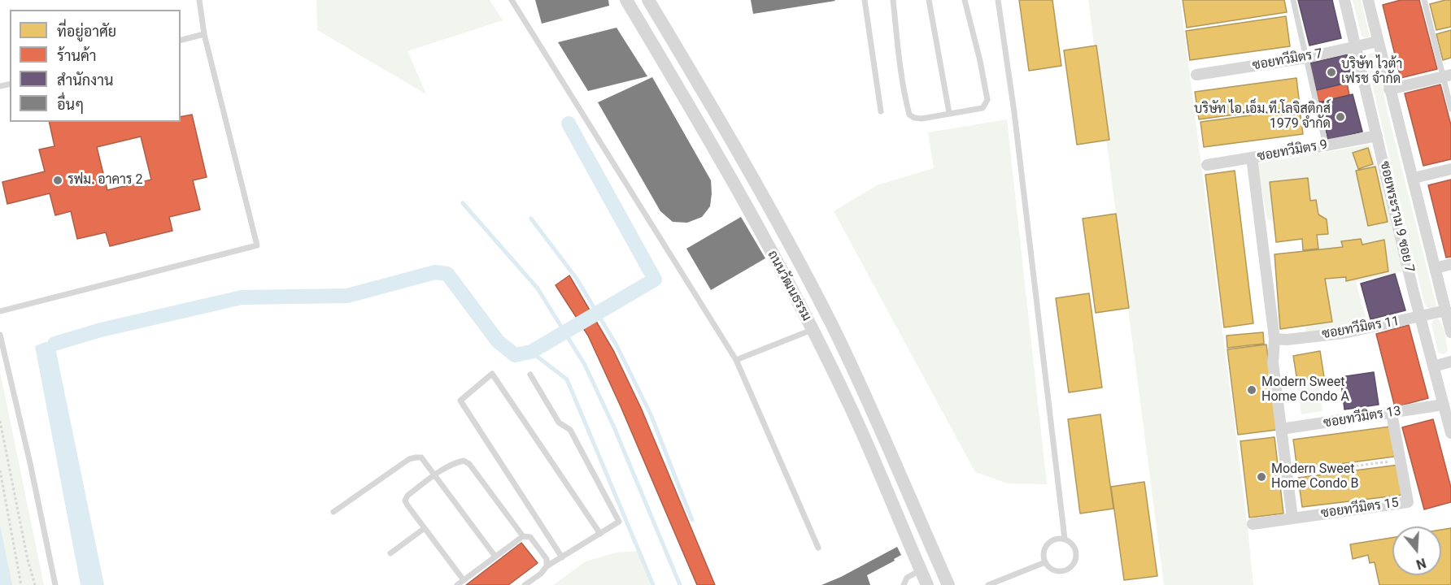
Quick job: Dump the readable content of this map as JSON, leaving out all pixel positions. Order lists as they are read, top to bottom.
{
  "streets": {
    "street": [
      "ซอยทวีมิตร 7",
      "ซอยทวีมิตร 9",
      "ซอยพระราม 9 ซอย 7",
      "ถนนวัฒนธรรม",
      "ซอยทวีมิตร 11",
      "ซอยทวีมิตร 13",
      "ซอยทวีมิตร 15"
    ]
  },
  "crossings": [
    ["ซอยทวีมิตร 7", "ซอยพระราม 9 ซอย 7"],
    ["ซอยทวีมิตร 9", "ซอยพระราม 9 ซอย 7"],
    ["ซอยพระราม 9 ซอย 7", "ซอยทวีมิตร 11"],
    ["ซอยพระราม 9 ซอย 7", "ซอยทวีมิตร 13"],
    ["ซอยทวีมิตร 13", "ซอยทวีมิตร 15"]
  ],
  "places": [
    "บริษัท ไวต้า เฟรช จำกัด",
    "บริษัท ไอ.เอ็ม.ที.โลจิสติกส์ 1979 จำกัด",
    "รฟม. อาคาร 2",
    "Modern Sweet Home Condo A",
    "Modern Sweet Home Condo B"
  ],
  "legend": [
    "ที่อยู่อาศัย",
    "ร้านค้า",
    "สำนักงาน",
    "อื่นๆ"
  ],
  "north": "bottom"
}
